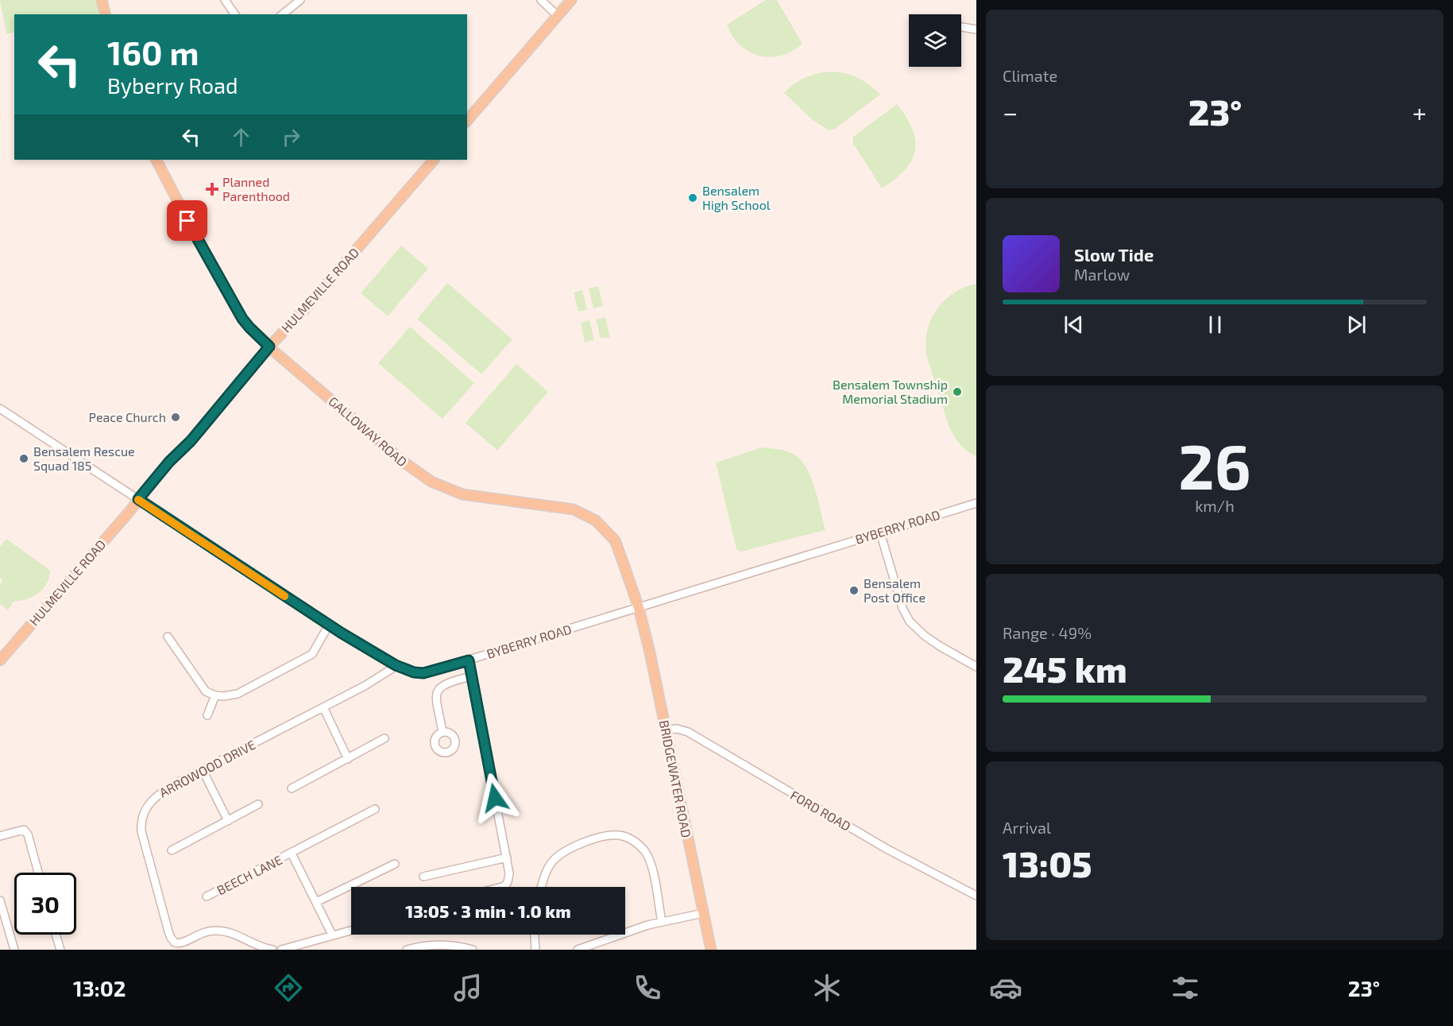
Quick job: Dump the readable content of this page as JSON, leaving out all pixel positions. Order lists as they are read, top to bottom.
{
  "streets": {
    "main road": ["HULMEVILLE ROAD", "GALLOWAY ROAD", "BRIDGEWATER ROAD"],
    "street": [
      "BYBERRY ROAD",
      "ARROWOOD DRIVE",
      "FORD ROAD",
      "BEECH LANE"
    ]
  },
  "crossings": [
    ["HULMEVILLE ROAD", "GALLOWAY ROAD"],
    ["HULMEVILLE ROAD", "BYBERRY ROAD"],
    ["GALLOWAY ROAD", "BYBERRY ROAD"],
    ["GALLOWAY ROAD", "BRIDGEWATER ROAD"],
    ["BYBERRY ROAD", "ARROWOOD DRIVE"],
    ["BYBERRY ROAD", "BRIDGEWATER ROAD"],
    ["BRIDGEWATER ROAD", "FORD ROAD"]
  ],
  "places": {
    "health": ["Planned Parenthood"],
    "other": [
      "Bensalem High School",
      "Bensalem Township Memorial Stadium",
      "Peace Church",
      "Bensalem Rescue Squad 185",
      "Bensalem Post Office"
    ]
  },
  "page": {
    "tile": [
      "Climate",
      ["26", "km/h"],
      ["Range · 49%", "245 km"],
      ["Arrival", "13:05"]
    ],
    "turn": ["160 m", "Byberry Road"],
    "heat": ["−", "23°", "+"],
    "song": ["Slow Tide", "Marlow"],
    "limit": "30",
    "trip": "13:05 · 3 min · 1.0 km",
    "tabs": ["13:02", "23°"]
  }
}
